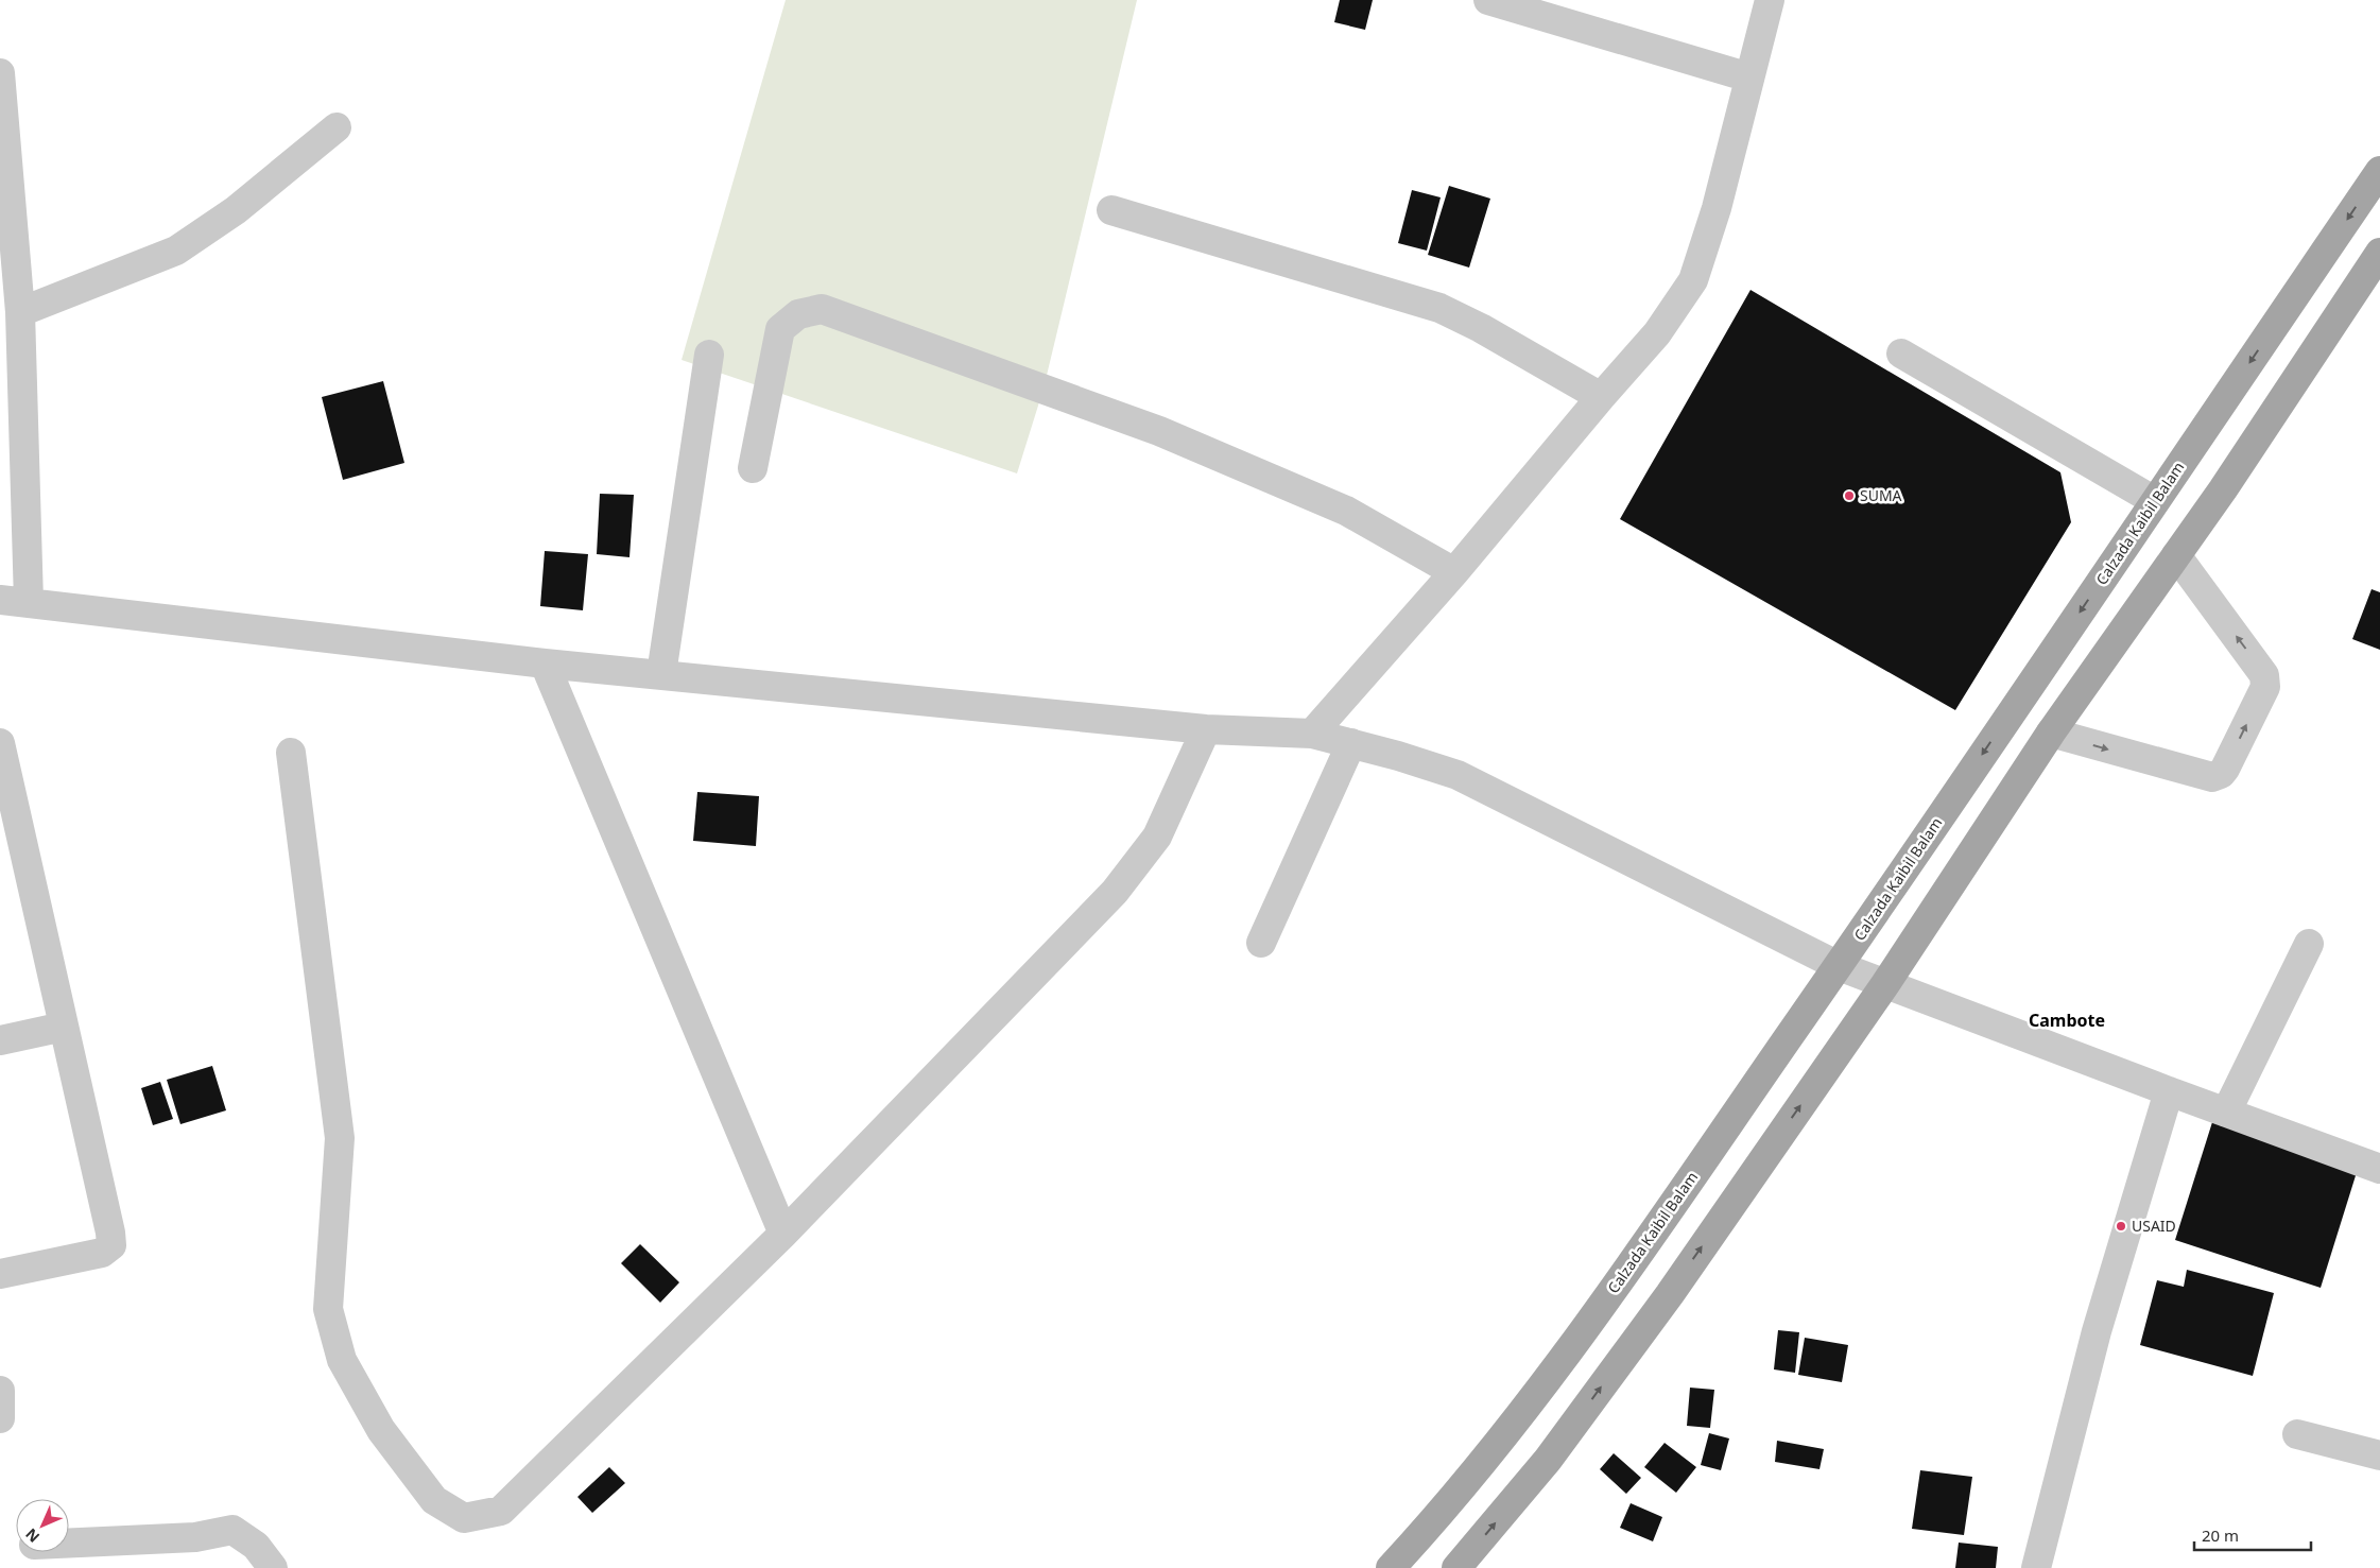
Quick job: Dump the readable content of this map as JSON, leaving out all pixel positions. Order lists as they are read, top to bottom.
{
  "streets": {
    "main road": ["Calzada Kaibil Balam"]
  },
  "districts": ["Cambote"],
  "places": ["SUMA", "USAID"],
  "scale_bar": "20 m",
  "north": "bottom left"
}
